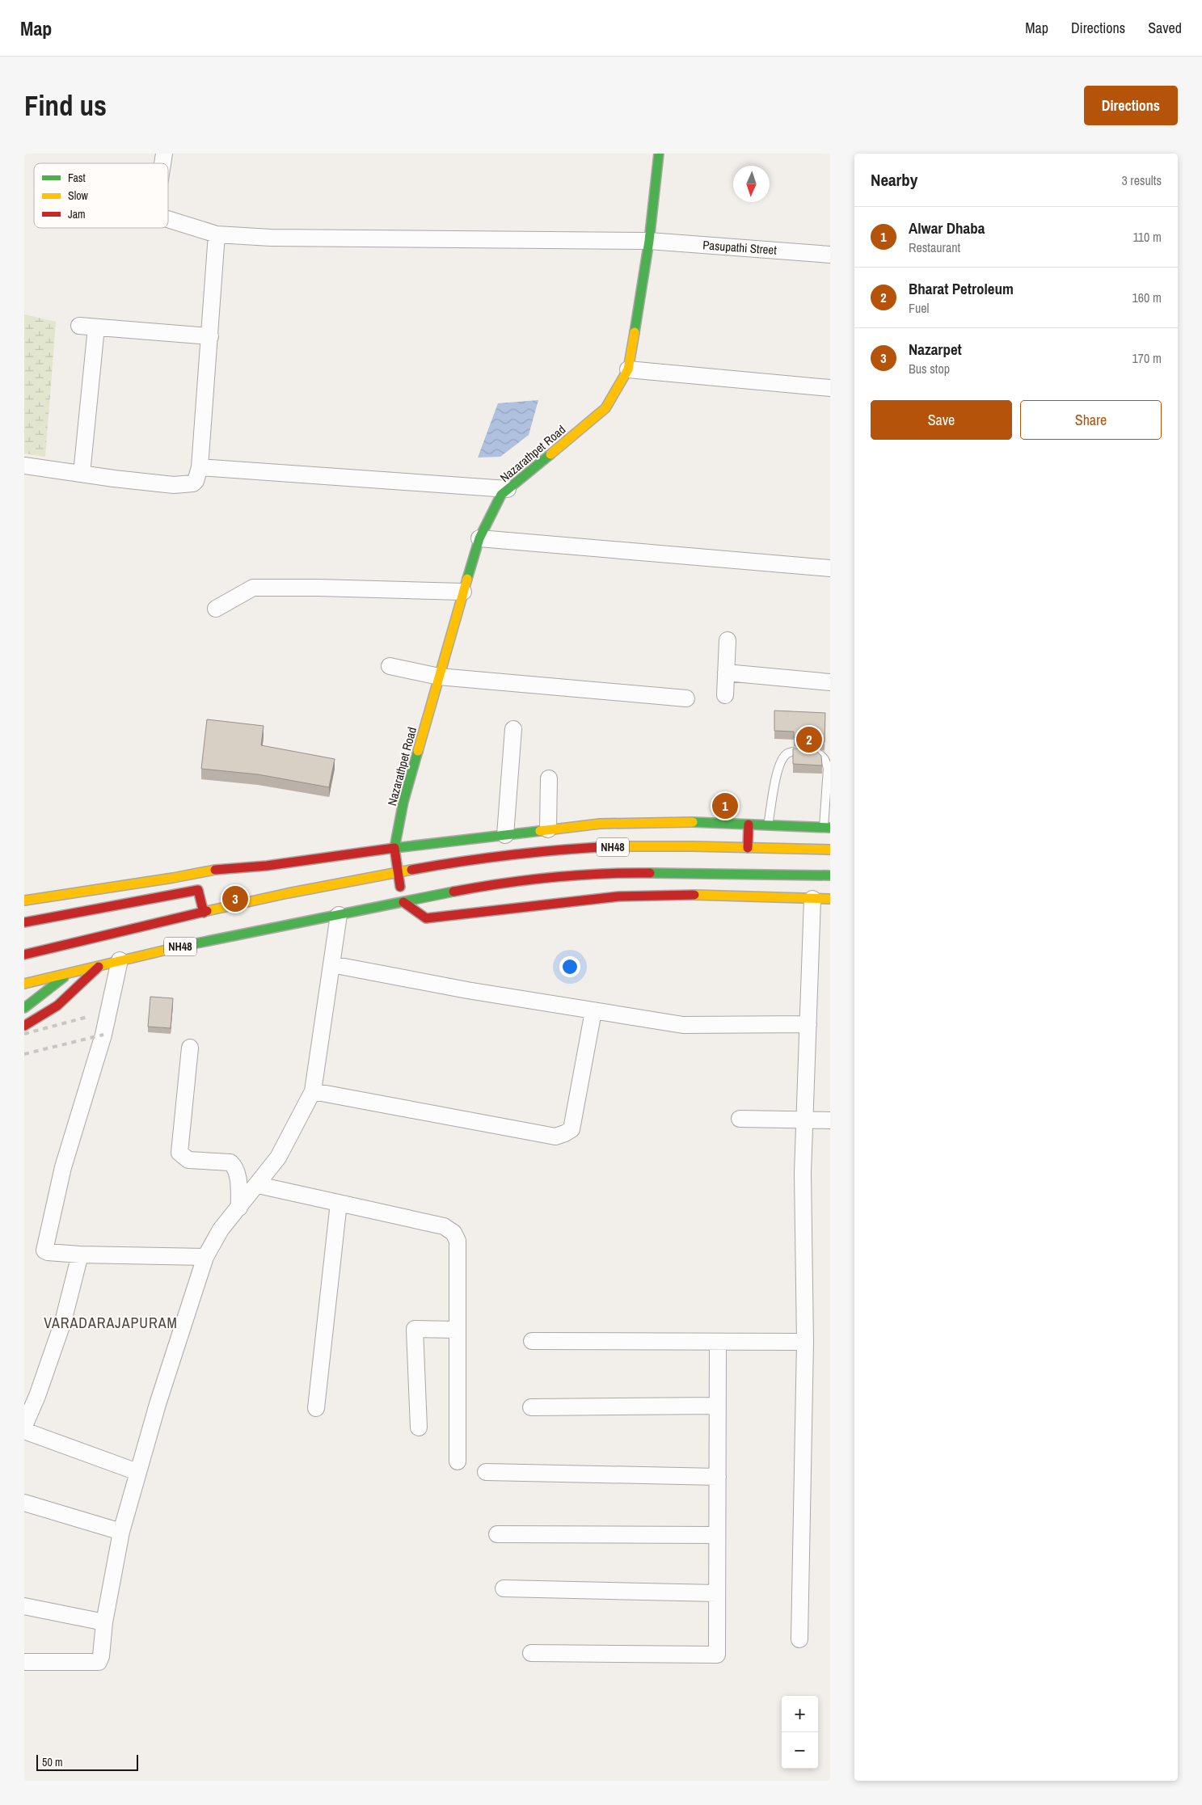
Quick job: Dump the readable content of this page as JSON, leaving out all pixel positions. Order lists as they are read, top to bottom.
{
  "streets": {
    "main road": ["Nazarathpet Road", "NH48"],
    "street": ["Pasupathi Street"]
  },
  "crossings": [
    ["Pasupathi Street", "Nazarathpet Road"],
    ["Nazarathpet Road", "NH48"]
  ],
  "districts": ["VARADARAJAPURAM"],
  "legend": ["Fast", "Slow", "Jam"],
  "scale_bar": "50 m",
  "north": "bottom",
  "page": {
    "header": "Map",
    "nav": ["Map", "Directions", "Saved"],
    "buttons": [
      "Directions",
      ["Save", "Share"]
    ],
    "title": "Find us",
    "heading": ["Nearby", "3 results"],
    "list": [
      {
        "mark": "1",
        "name": "Alwar Dhaba",
        "note": "Restaurant",
        "value": "110 m"
      },
      {
        "mark": "2",
        "name": "Bharat Petroleum",
        "note": "Fuel",
        "value": "160 m"
      },
      {
        "mark": "3",
        "name": "Nazarpet",
        "note": "Bus stop",
        "value": "170 m"
      }
    ],
    "pins": ["2", "1", "3"],
    "map_buttons": ["+", "−"],
    "scale": "50 m"
  }
}
